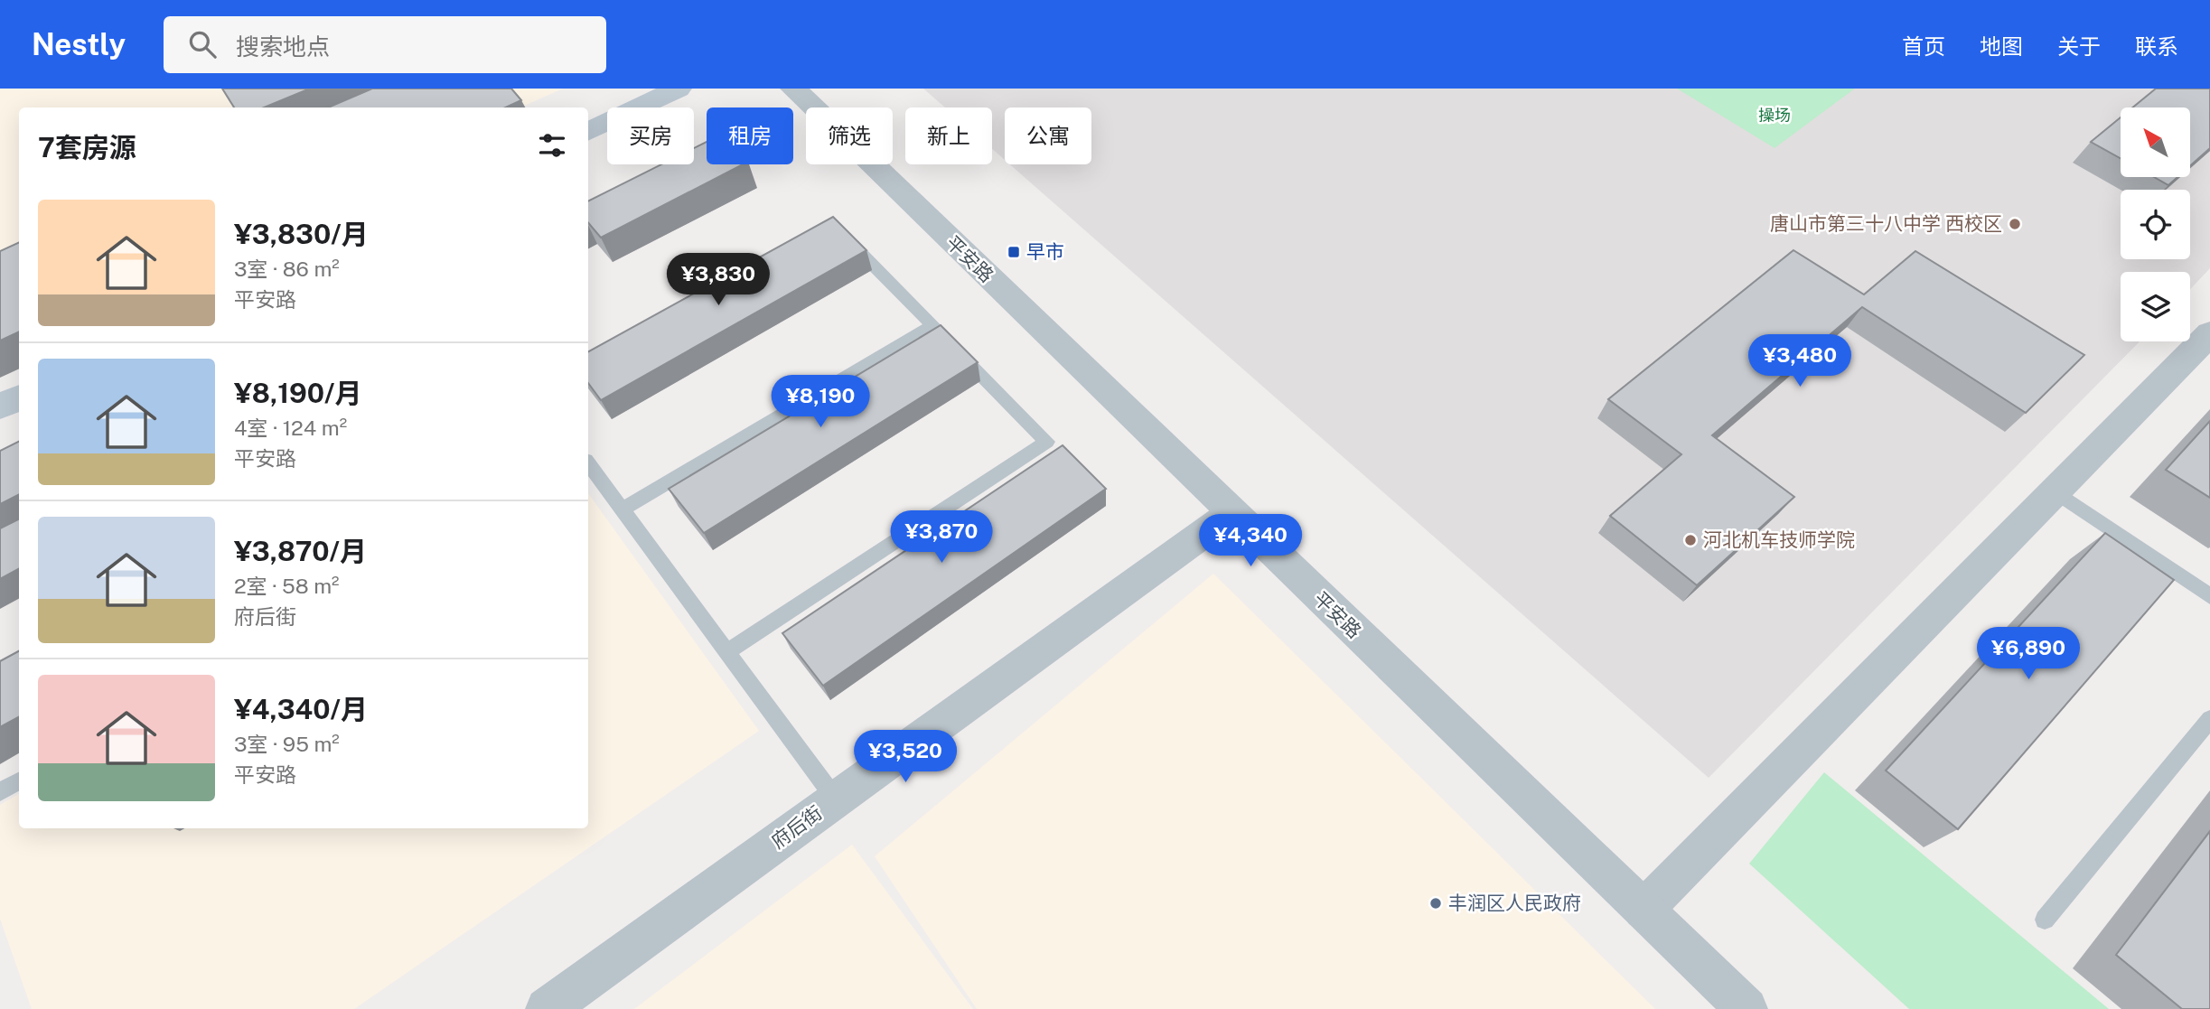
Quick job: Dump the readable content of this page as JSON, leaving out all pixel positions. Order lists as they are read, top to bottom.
{
  "streets": {
    "street": ["平安路", "府后街"]
  },
  "crossings": [
    ["平安路", "府后街"]
  ],
  "parks": ["操场"],
  "places": {
    "other": ["唐山市第三十八中学 西校区", "河北机车技师学院", "丰润区人民政府"],
    "transit": ["早市"]
  },
  "north": "top left",
  "page": {
    "header": "Nestly",
    "search": "搜索地点",
    "nav": [
      "首页",
      "地图",
      "关于",
      "联系"
    ],
    "chip": [
      "买房",
      "租房",
      "筛选",
      "新上",
      "公寓"
    ],
    "heading": "7套房源",
    "list": [
      {
        "name": "¥3,830/月",
        "note": "3室 · 86 m² · 平安路"
      },
      {
        "name": "¥8,190/月",
        "note": "4室 · 124 m² · 平安路"
      },
      {
        "name": "¥3,870/月",
        "note": "2室 · 58 m² · 府后街"
      },
      {
        "name": "¥4,340/月",
        "note": "3室 · 95 m² · 平安路"
      }
    ],
    "price": [
      "¥3,830",
      "¥3,480",
      "¥8,190",
      "¥3,870",
      "¥4,340",
      "¥6,890",
      "¥3,520"
    ]
  }
}
